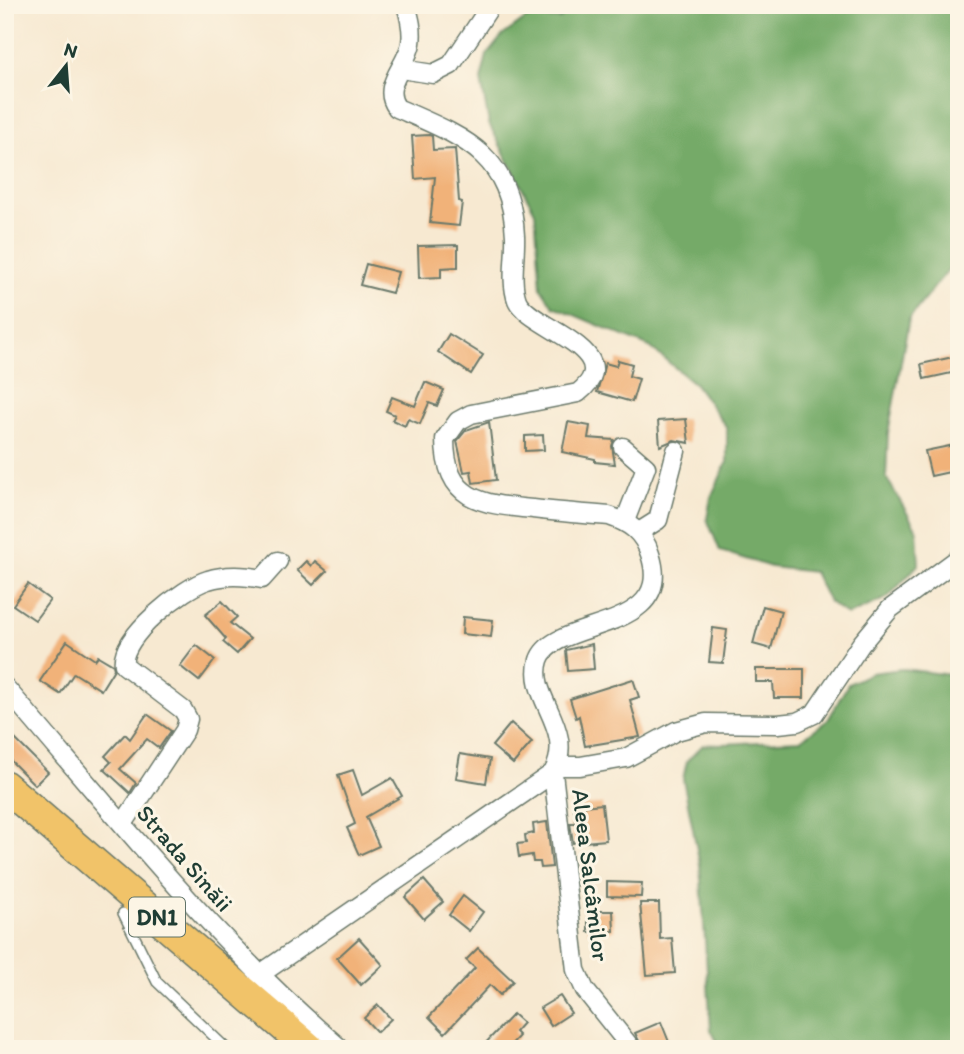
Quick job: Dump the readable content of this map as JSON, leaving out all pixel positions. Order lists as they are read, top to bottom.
{
  "streets": {
    "highway": ["DN1"],
    "street": ["Strada Sinăii", "Aleea Salcâmilor"]
  },
  "north": "top"
}
